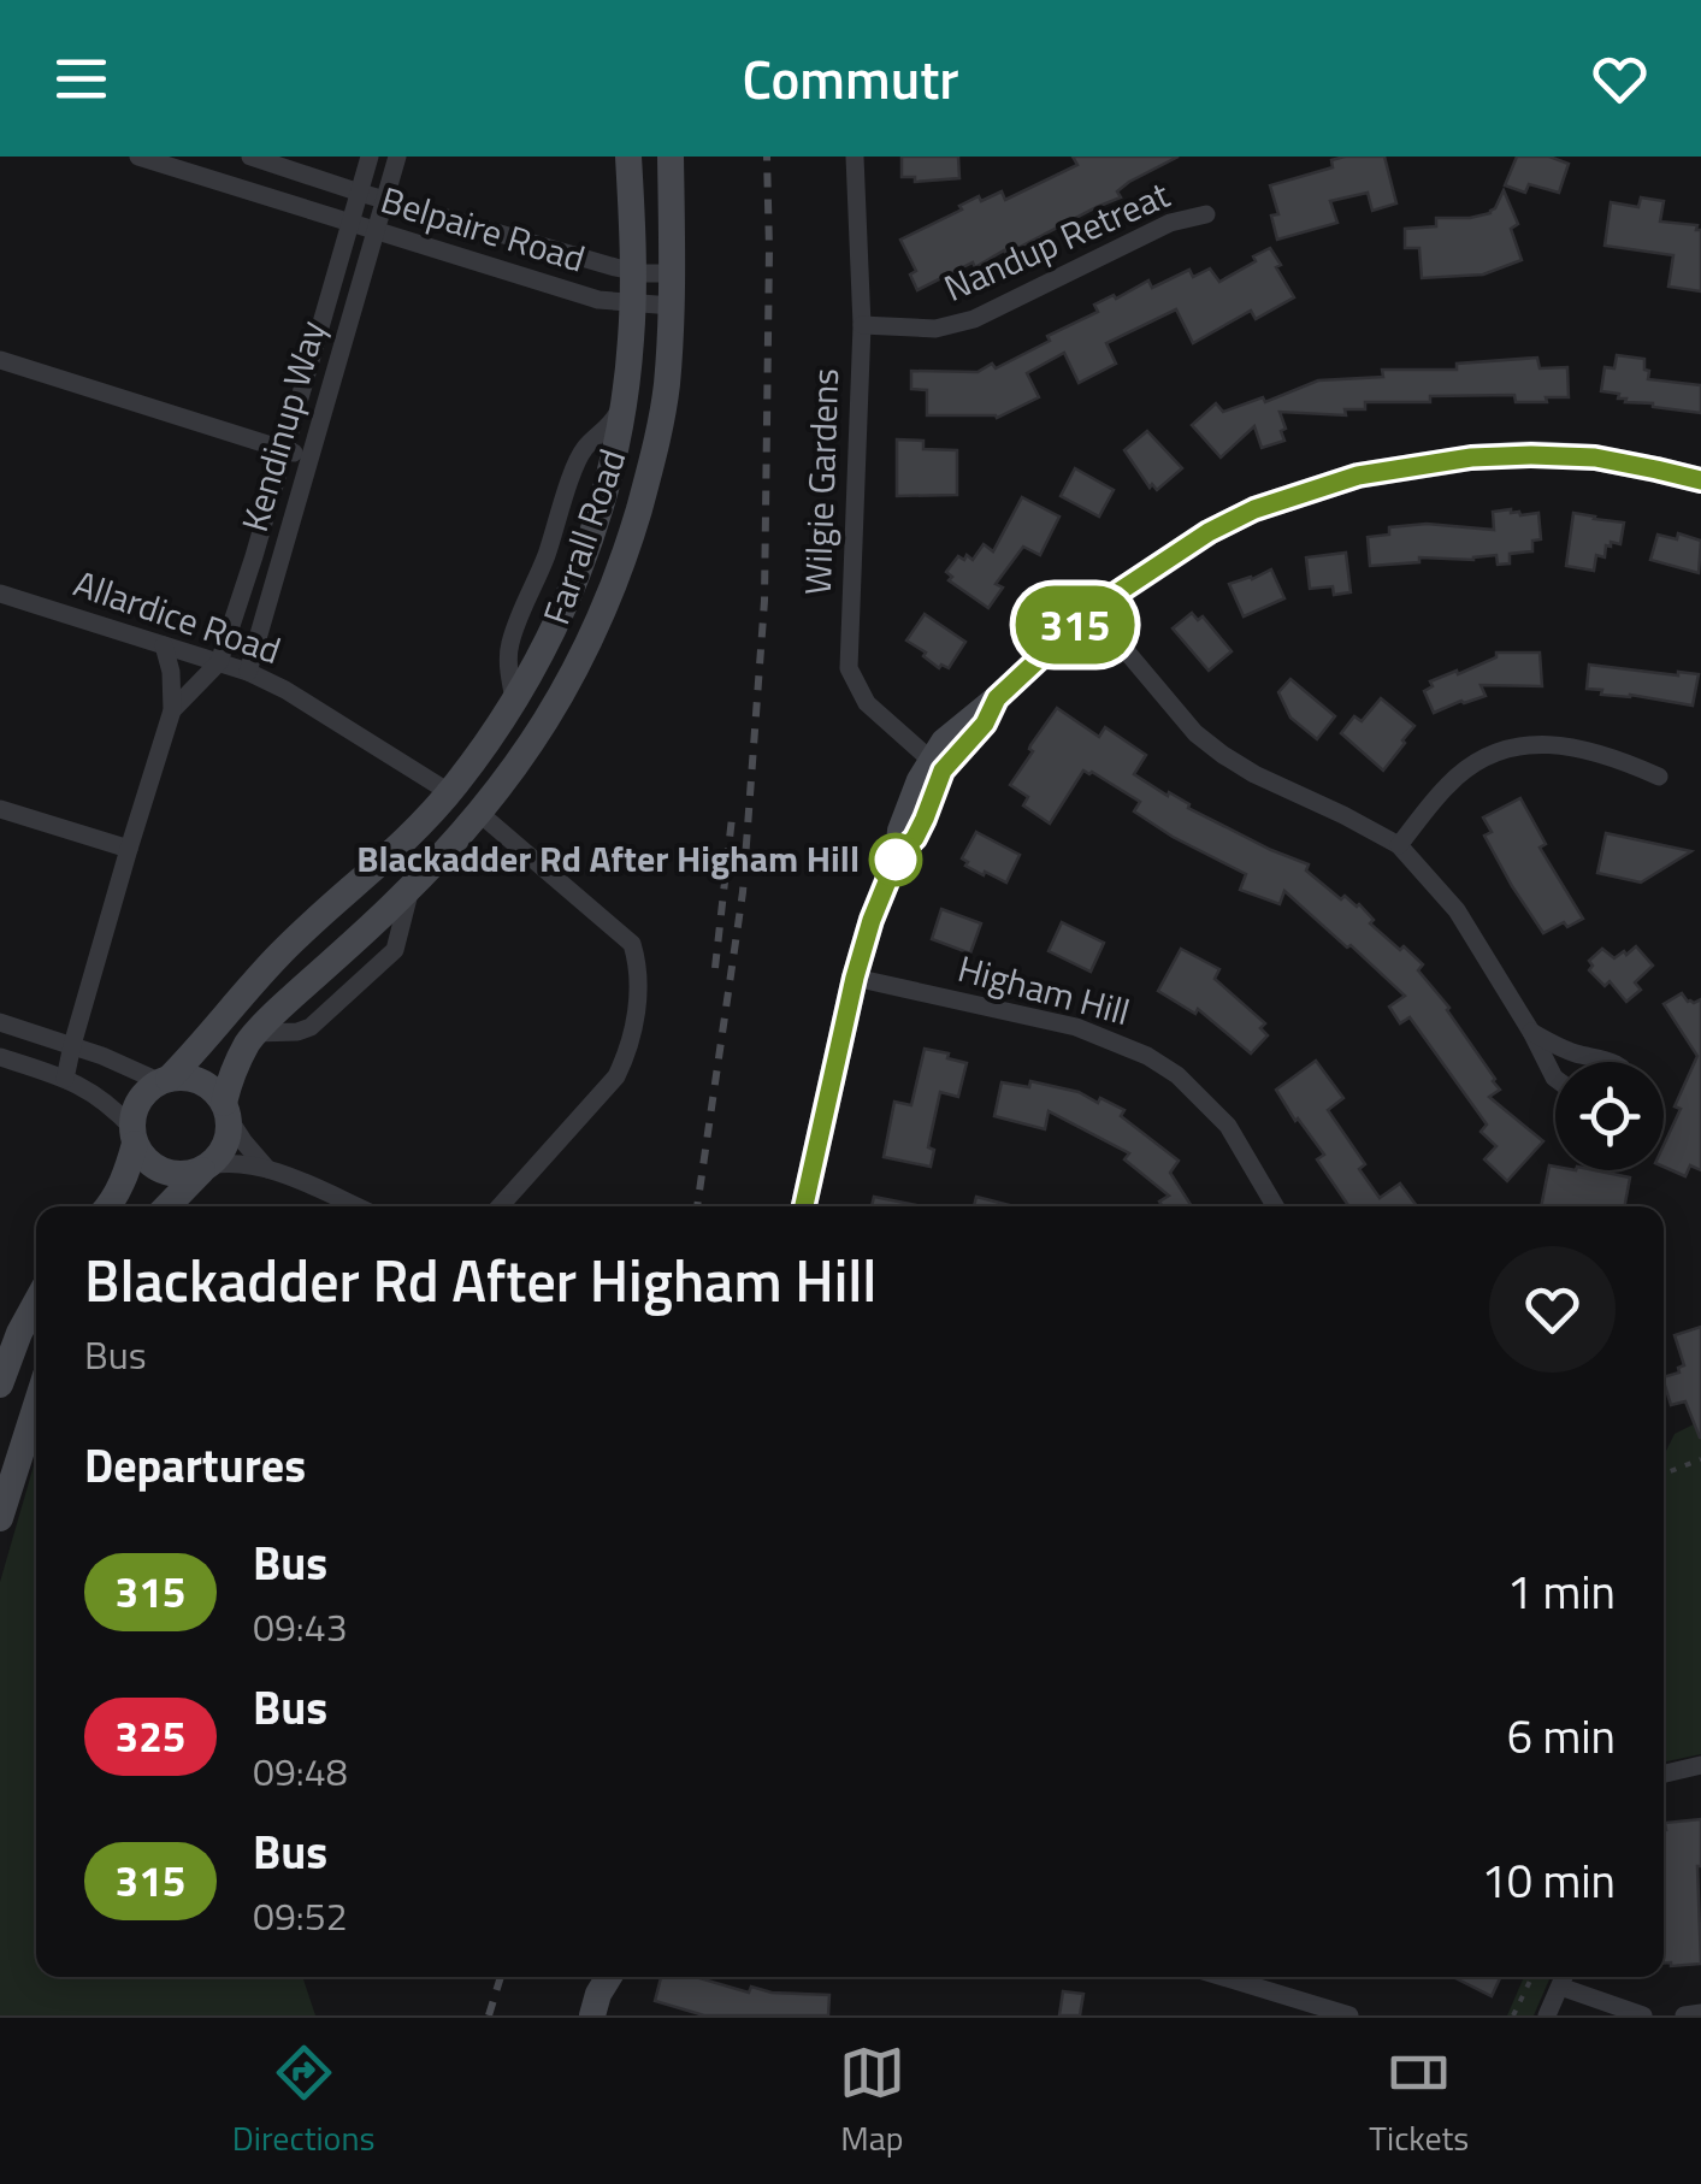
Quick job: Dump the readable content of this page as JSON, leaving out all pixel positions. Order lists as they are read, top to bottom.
{
  "streets": {
    "main road": ["Farrall Road"],
    "street": [
      "Belpaire Road",
      "Nandup Retreat",
      "Kendinup Way",
      "Wilgie Gardens",
      "Allardice Road",
      "Higham Hill"
    ]
  },
  "crossings": [
    ["Belpaire Road", "Kendinup Way"],
    ["Belpaire Road", "Farrall Road"],
    ["Nandup Retreat", "Wilgie Gardens"],
    ["Kendinup Way", "Allardice Road"],
    ["Farrall Road", "Allardice Road"]
  ],
  "places": ["Blackadder Rd After Higham Hill"],
  "lines": ["bus line 315"],
  "page": {
    "header": "Commutr",
    "on_map": "315",
    "heading": [
      ["Blackadder Rd After Higham Hill", "Bus"],
      "Departures"
    ],
    "list": [
      {
        "mark": "315",
        "name": "Bus",
        "note": "09:43",
        "value": "1 min"
      },
      {
        "mark": "325",
        "name": "Bus",
        "note": "09:48",
        "value": "6 min"
      },
      {
        "mark": "315",
        "name": "Bus",
        "note": "09:52",
        "value": "10 min"
      }
    ],
    "tabs": ["Directions", "Map", "Tickets"]
  }
}
